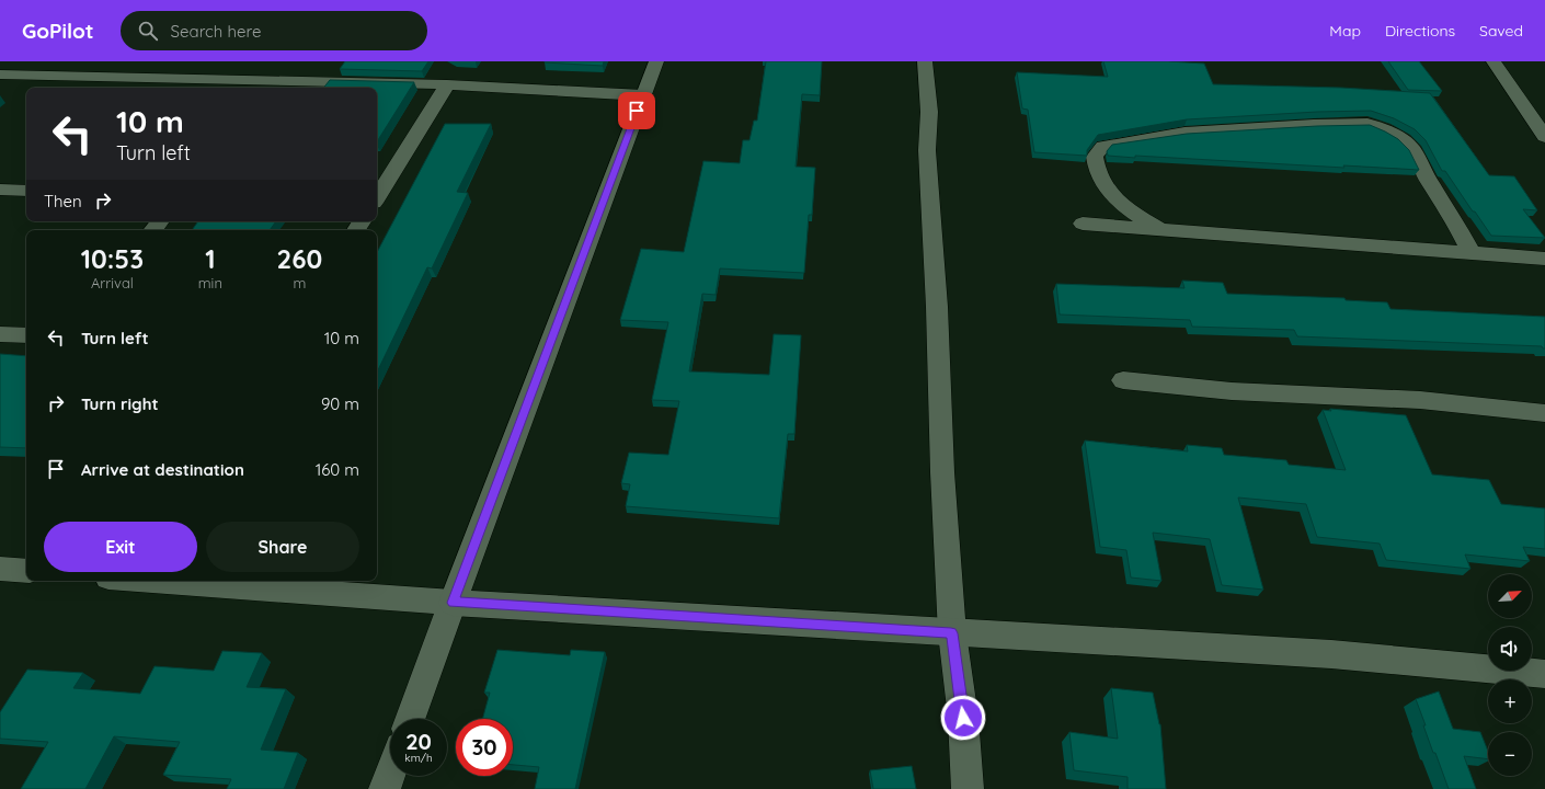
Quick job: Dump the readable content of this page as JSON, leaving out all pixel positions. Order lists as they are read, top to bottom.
{
  "north": "top right",
  "page": {
    "header": "GoPilot",
    "search": "Search here",
    "nav": ["Map", "Directions", "Saved"],
    "turn": ["10 m", "Turn left"],
    "then": "Then",
    "eta": [
      "10:53",
      "Arrival",
      "1",
      "min",
      "260",
      "m"
    ],
    "list": [
      {
        "name": "Turn left",
        "value": "10 m"
      },
      {
        "name": "Turn right",
        "value": "90 m"
      },
      {
        "name": "Arrive at destination",
        "value": "160 m"
      }
    ],
    "buttons": ["Exit", "Share"],
    "map_buttons": ["+", "−"],
    "speed": "20 km/h",
    "limit": "30"
  }
}
